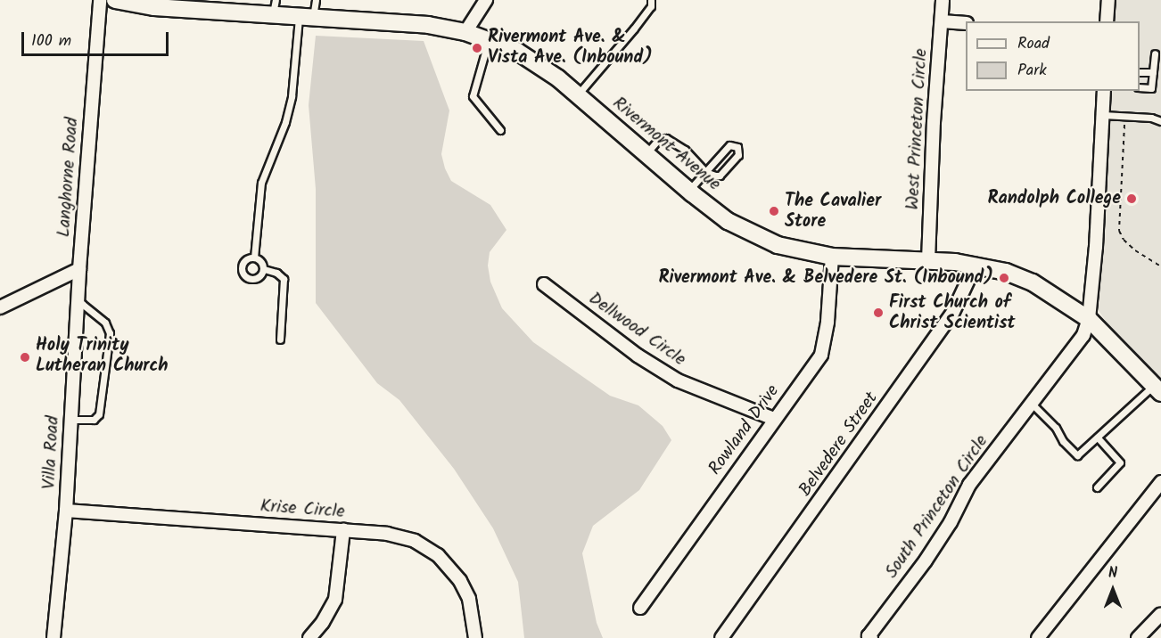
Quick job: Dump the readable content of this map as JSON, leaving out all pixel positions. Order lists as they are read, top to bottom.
{
  "streets": {
    "main road": ["Rivermont Avenue"],
    "street": [
      "West Princeton Circle",
      "Langhorne Road",
      "Dellwood Circle",
      "Rowland Drive",
      "Belvedere Street",
      "Villa Road",
      "South Princeton Circle",
      "Krise Circle"
    ]
  },
  "crossings": [
    ["West Princeton Circle", "Rivermont Avenue"],
    ["Rivermont Avenue", "Rowland Drive"],
    ["Rivermont Avenue", "Belvedere Street"],
    ["Rivermont Avenue", "South Princeton Circle"],
    ["Langhorne Road", "Villa Road"],
    ["Dellwood Circle", "Rowland Drive"],
    ["Villa Road", "Krise Circle"]
  ],
  "places": [
    "Rivermont Ave. & Vista Ave. (Inbound)",
    "Randolph College",
    "The Cavalier Store",
    "Rivermont Ave. & Belvedere St. (Inbound)",
    "First Church of Christ Scientist",
    "Holy Trinity Lutheran Church"
  ],
  "legend": ["Road", "Park"],
  "scale_bar": "100 m",
  "north": "top"
}
